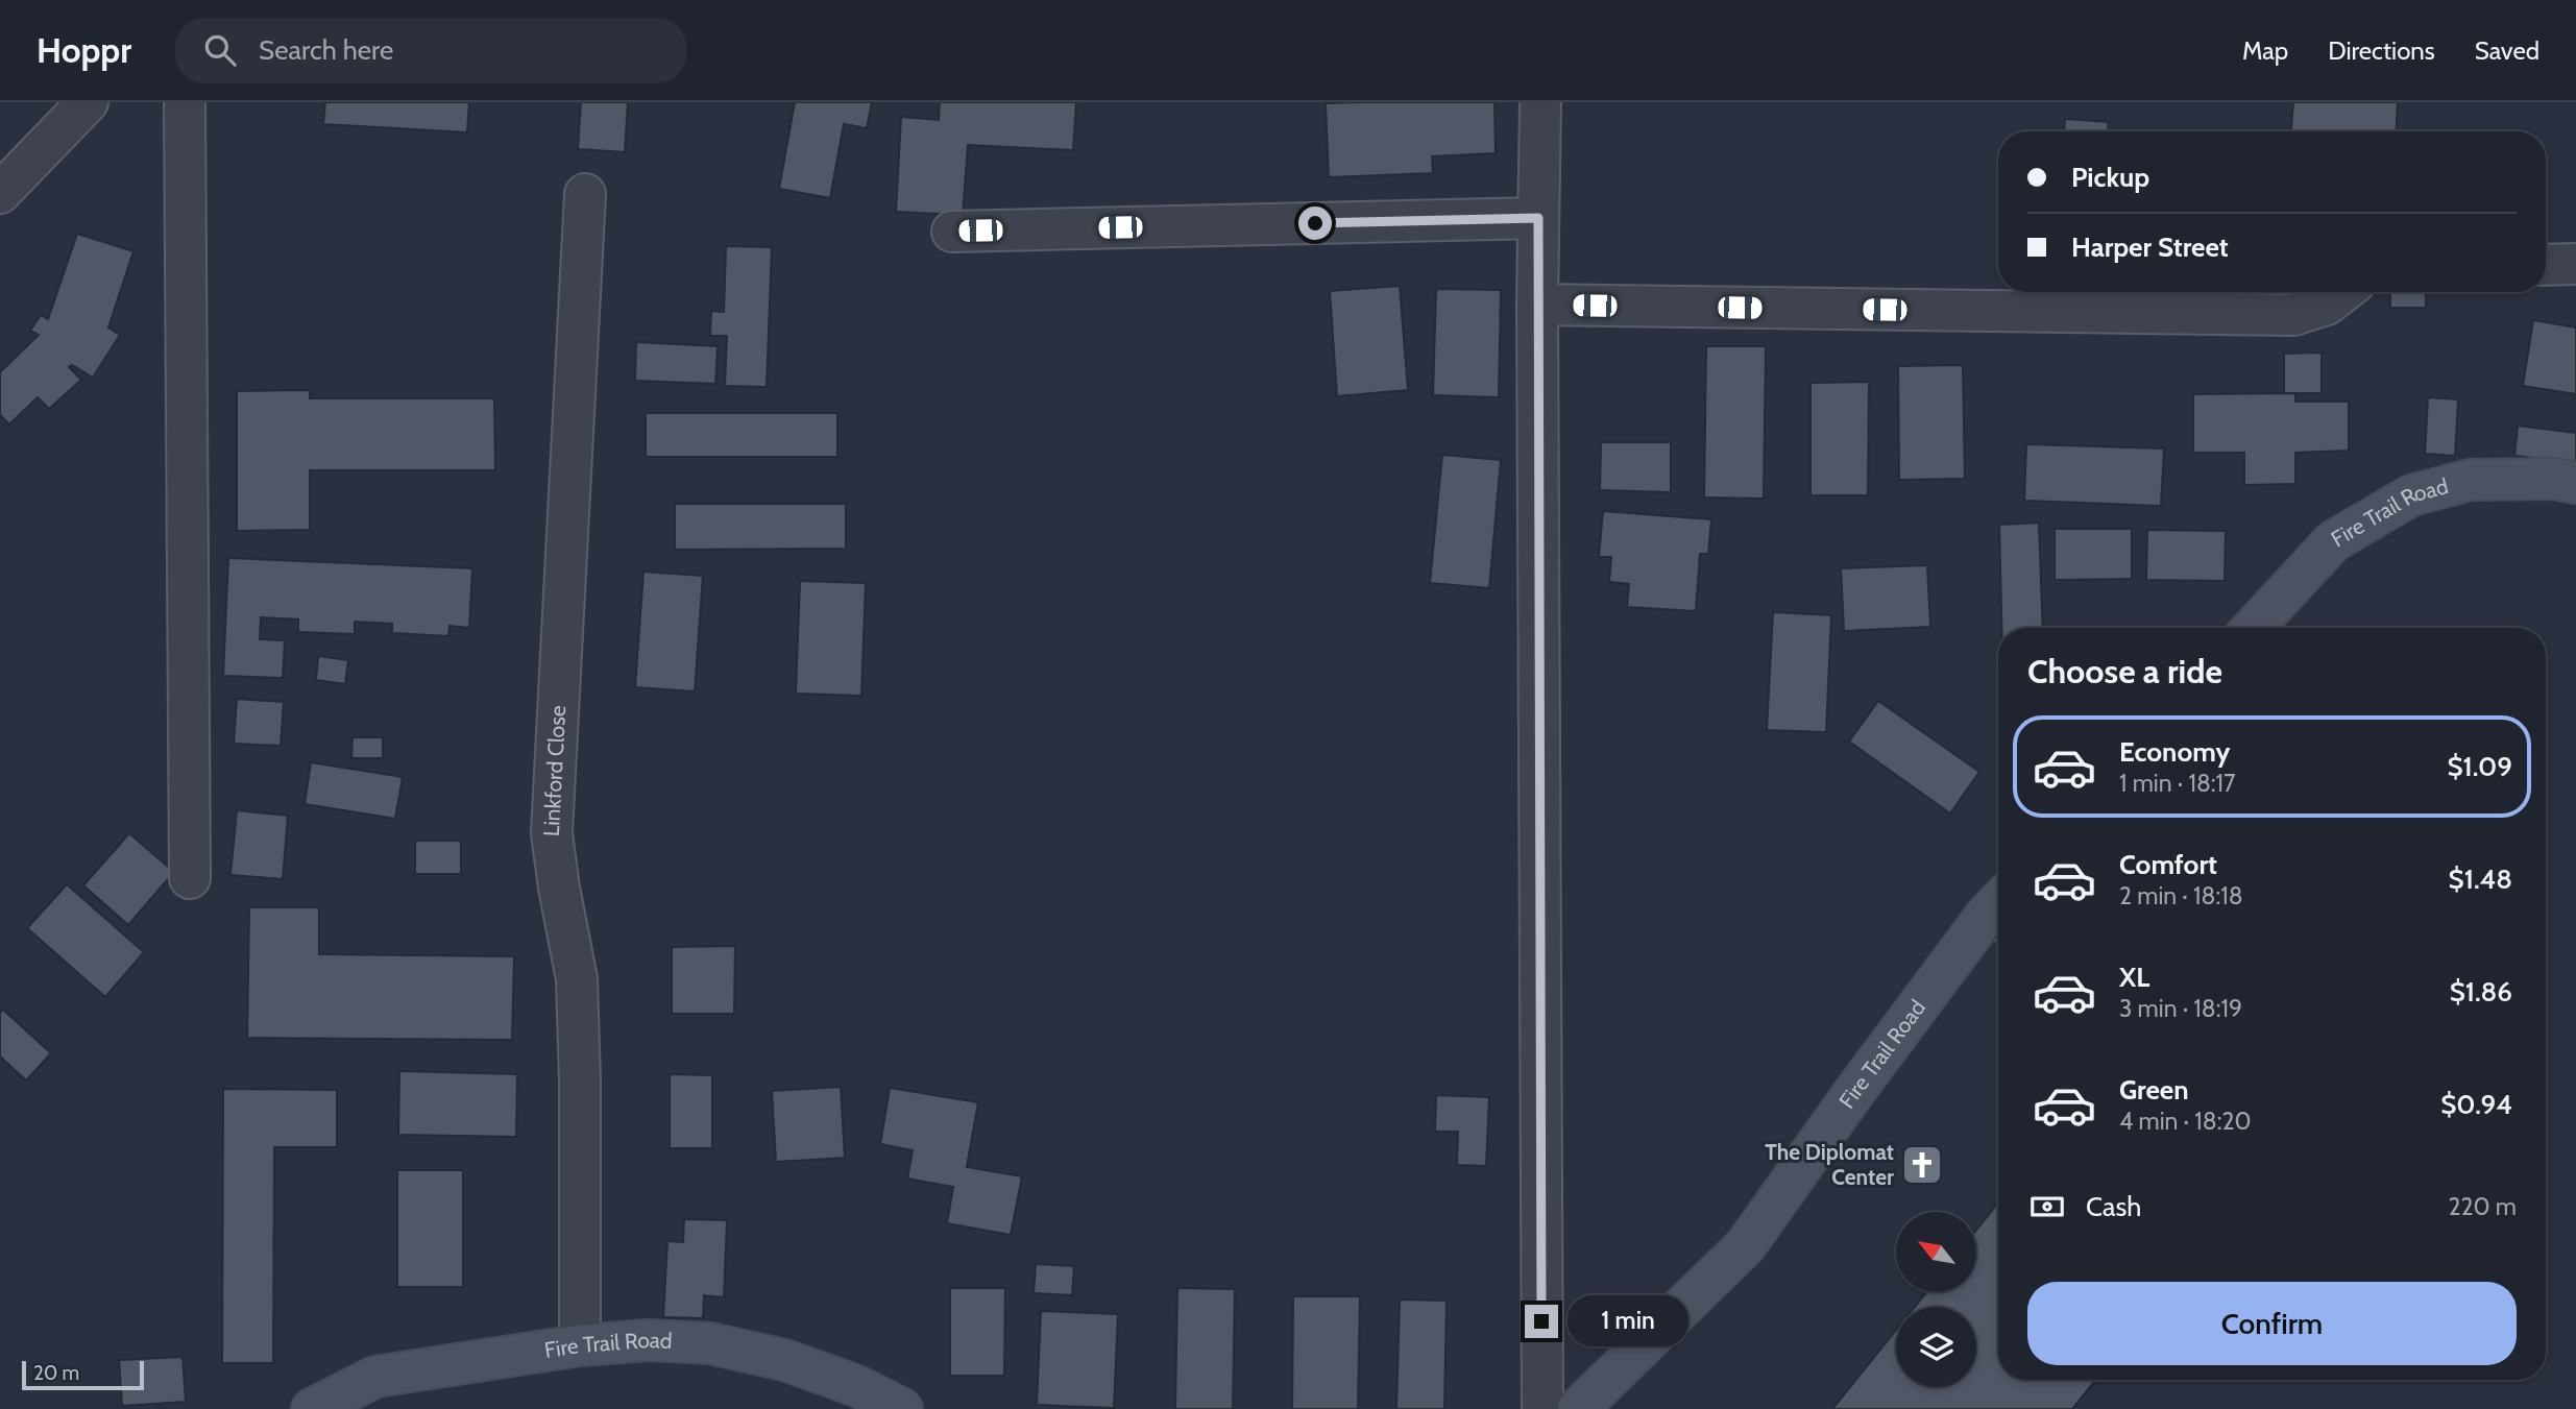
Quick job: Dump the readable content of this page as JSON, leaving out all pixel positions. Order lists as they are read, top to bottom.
{
  "streets": {
    "street": ["Fire Trail Road", "Linkford Close"]
  },
  "crossings": [
    ["Fire Trail Road", "Linkford Close"]
  ],
  "places": {
    "church": ["The Diplomat Center"]
  },
  "scale_bar": "20 m",
  "north": "top left",
  "page": {
    "header": "Hoppr",
    "search": "Search here",
    "nav": ["Map", "Directions", "Saved"],
    "banner": ["Pickup", "Harper Street"],
    "heading": "Choose a ride",
    "list": [
      {
        "name": "Economy",
        "note": "1 min · 18:17",
        "value": "$1.09"
      },
      {
        "name": "Comfort",
        "note": "2 min · 18:18",
        "value": "$1.48"
      },
      {
        "name": "XL",
        "note": "3 min · 18:19",
        "value": "$1.86"
      },
      {
        "name": "Green",
        "note": "4 min · 18:20",
        "value": "$0.94"
      }
    ],
    "pay": ["Cash", "220 m"],
    "buttons": "Confirm",
    "bubble": "1 min",
    "scale": "20 m"
  }
}
